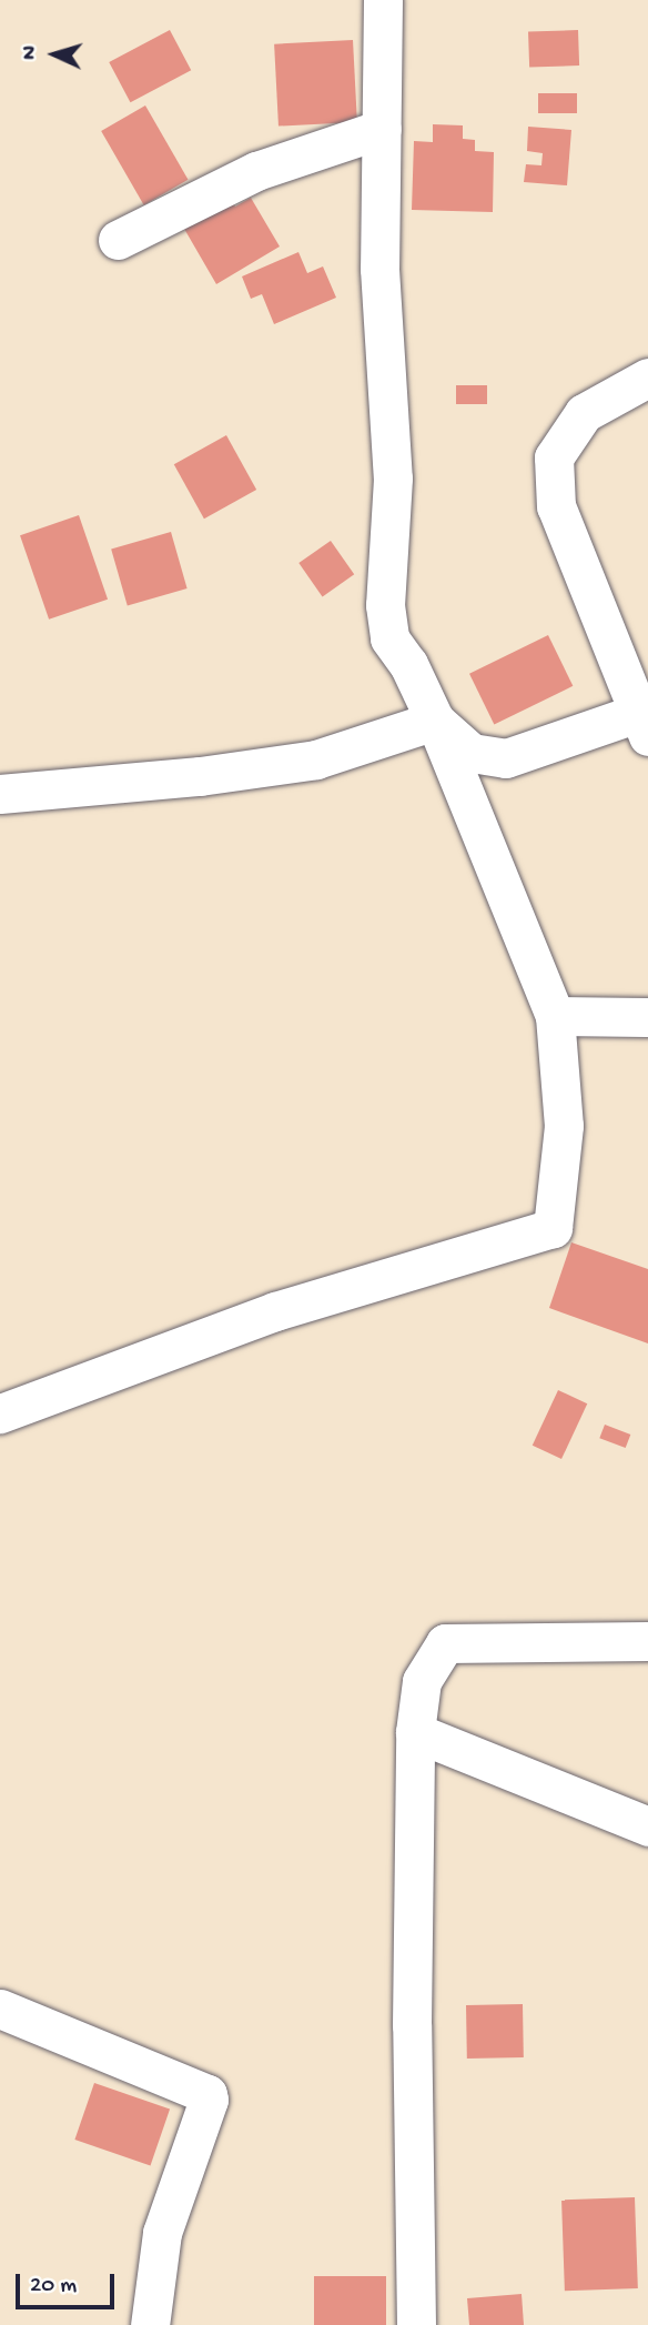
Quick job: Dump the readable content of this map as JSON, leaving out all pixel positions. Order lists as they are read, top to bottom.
{
  "scale_bar": "20 m",
  "north": "left"
}
